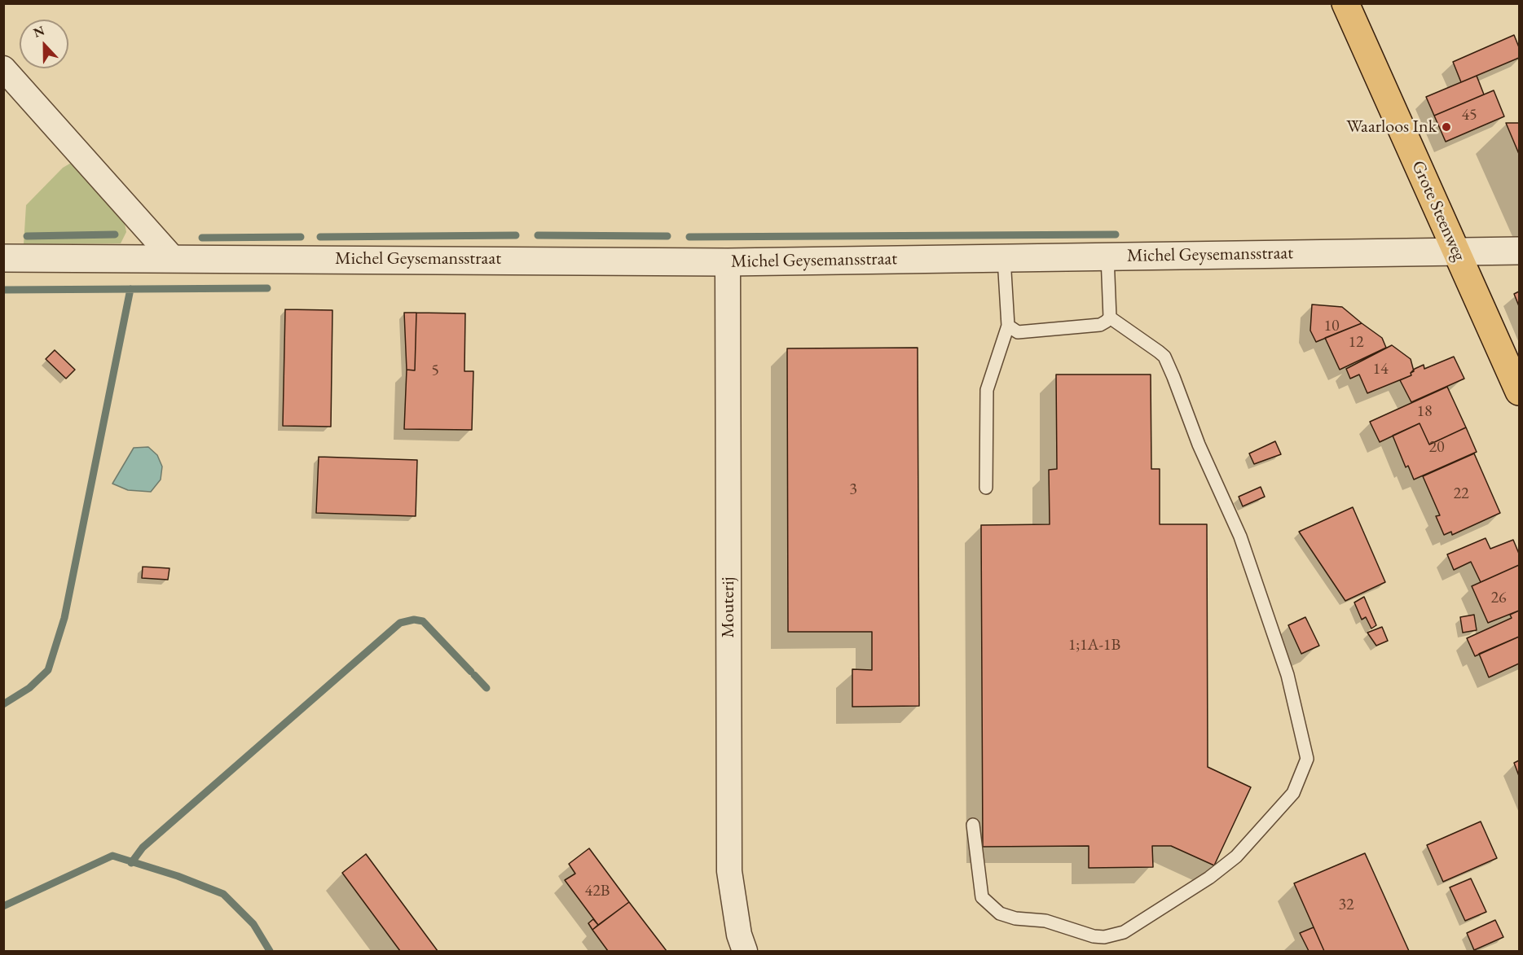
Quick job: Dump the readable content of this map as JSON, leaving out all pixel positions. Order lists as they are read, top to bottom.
{
  "streets": {
    "main road": ["Grote Steenweg"],
    "street": ["Michel Geysemansstraat", "Mouterij"]
  },
  "crossings": [
    ["Grote Steenweg", "Michel Geysemansstraat"],
    ["Michel Geysemansstraat", "Mouterij"]
  ],
  "places": ["Waarloos Ink"],
  "house_numbers": [
    "45",
    "10",
    "12",
    "14",
    "5",
    "18",
    "20",
    "3",
    "22",
    "26",
    "1;1A-1B",
    "42B",
    "32"
  ],
  "north": "top"
}
